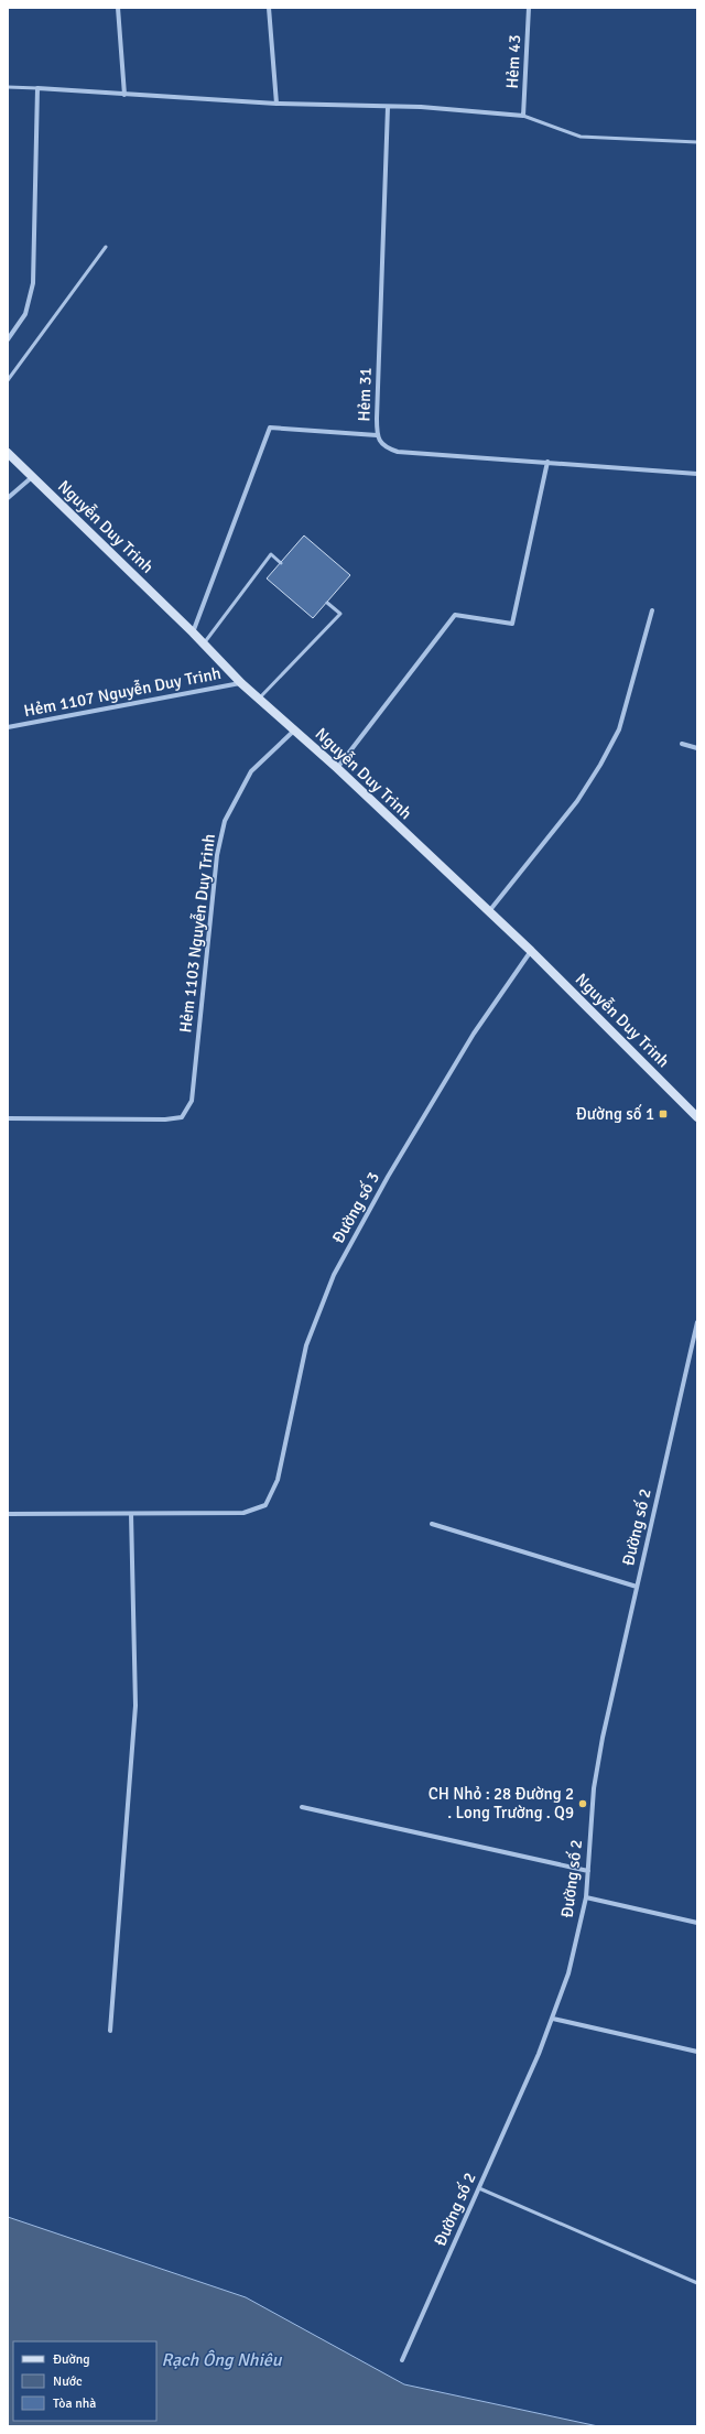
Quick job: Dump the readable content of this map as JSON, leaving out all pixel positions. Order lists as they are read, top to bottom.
{
  "streets": {
    "main road": ["Nguyễn Duy Trinh"],
    "street": [
      "Hẻm 43",
      "Hẻm 31",
      "Hẻm 1107 Nguyễn Duy Trinh",
      "Hẻm 1103 Nguyễn Duy Trinh",
      "Đường số 3",
      "Đường số 2"
    ]
  },
  "crossings": [
    ["Nguyễn Duy Trinh", "Hẻm 1107 Nguyễn Duy Trinh"],
    ["Nguyễn Duy Trinh", "Hẻm 1103 Nguyễn Duy Trinh"],
    ["Nguyễn Duy Trinh", "Đường số 3"]
  ],
  "water": ["Rạch Ông Nhiêu"],
  "places": {
    "transit": ["Đường số 1"],
    "other": ["CH Nhỏ : 28 Đường 2 . Long Trường . Q9"]
  },
  "legend": ["Đường", "Nước", "Tòa nhà"]
}
